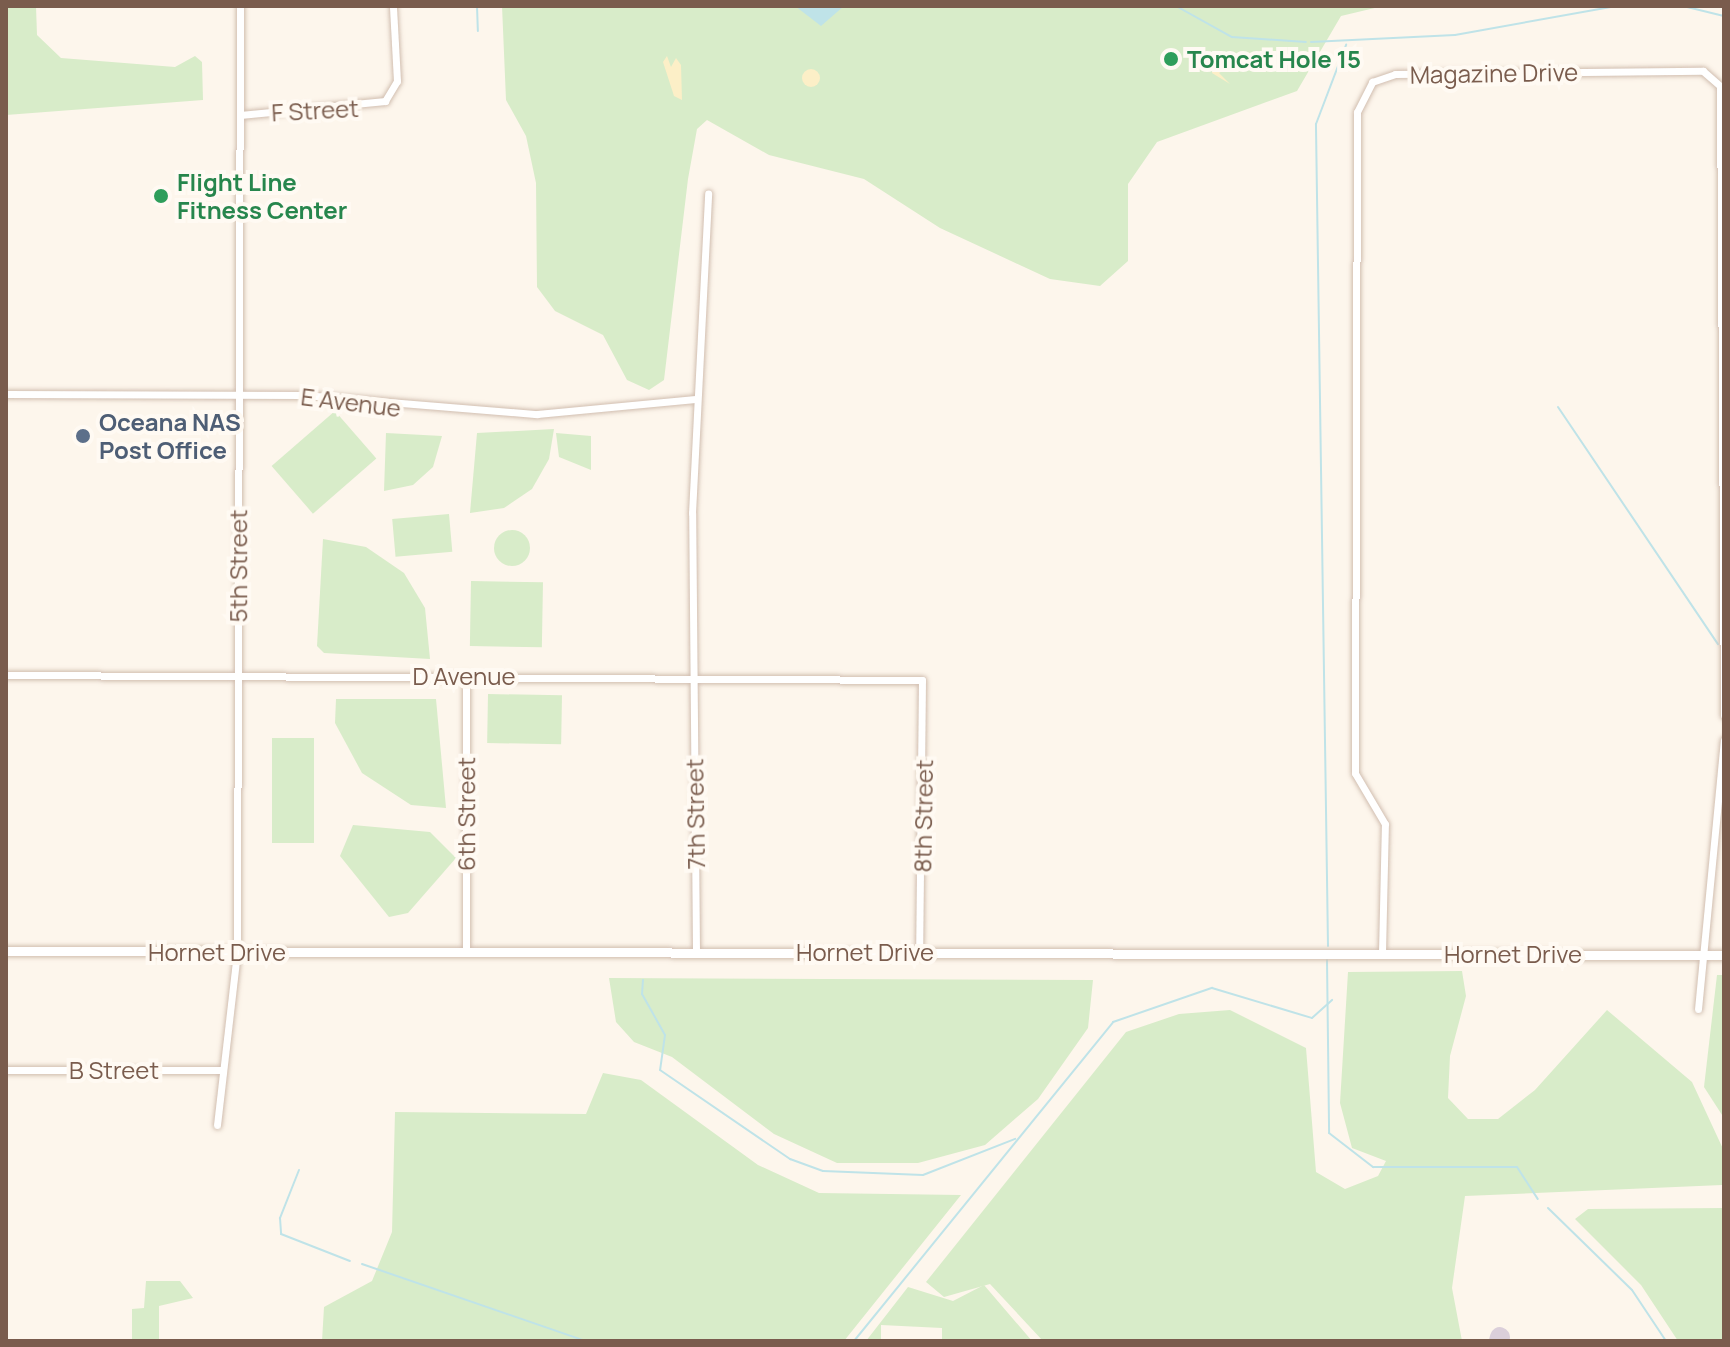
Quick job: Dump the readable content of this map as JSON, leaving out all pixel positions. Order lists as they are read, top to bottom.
{
  "streets": {
    "main road": ["Hornet Drive"],
    "street": [
      "Magazine Drive",
      "F Street",
      "E Avenue",
      "5th Street",
      "D Avenue",
      "6th Street",
      "7th Street",
      "8th Street",
      "B Street"
    ]
  },
  "crossings": [
    ["Magazine Drive", "Hornet Drive"],
    ["F Street", "5th Street"],
    ["E Avenue", "5th Street"],
    ["E Avenue", "7th Street"],
    ["5th Street", "D Avenue"],
    ["5th Street", "Hornet Drive"],
    ["5th Street", "B Street"],
    ["D Avenue", "6th Street"],
    ["D Avenue", "7th Street"],
    ["D Avenue", "8th Street"],
    ["6th Street", "Hornet Drive"],
    ["7th Street", "Hornet Drive"],
    ["8th Street", "Hornet Drive"]
  ],
  "places": ["Tomcat Hole 15", "Flight Line Fitness Center", "Oceana NAS Post Office"]
}
